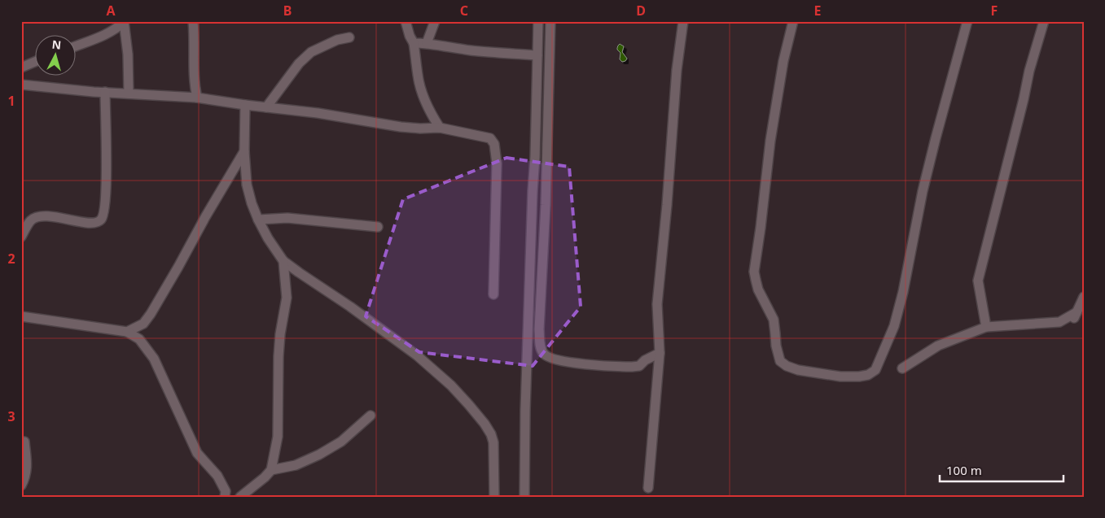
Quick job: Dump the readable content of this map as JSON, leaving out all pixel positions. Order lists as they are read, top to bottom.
{
  "scale_bar": "100 m",
  "north": "top",
  "grid": {
    "columns": [
      "A",
      "B",
      "C",
      "D",
      "E",
      "F"
    ],
    "rows": ["1", "2", "3"]
  }
}
